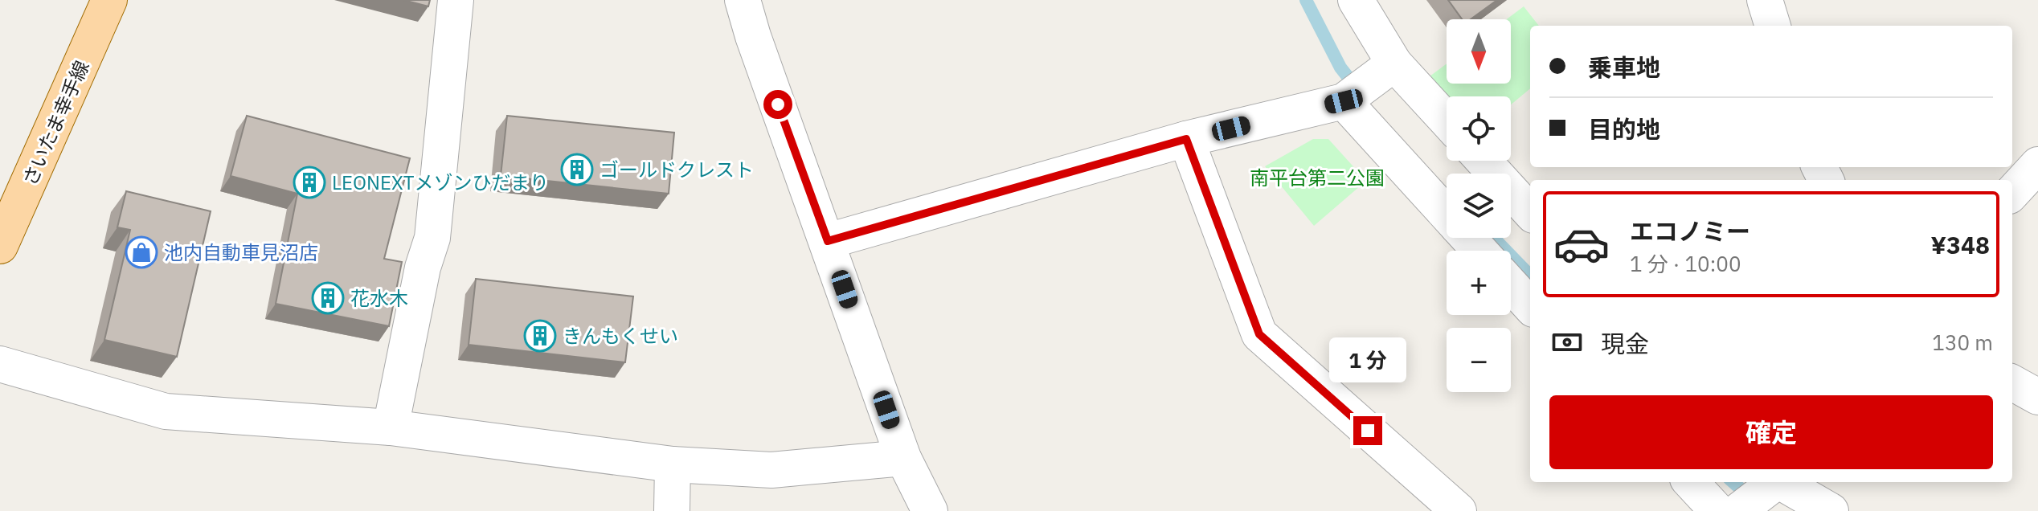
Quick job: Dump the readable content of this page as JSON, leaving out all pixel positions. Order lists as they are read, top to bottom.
{
  "streets": {
    "main road": ["さいたま幸手線"]
  },
  "parks": ["南平台第二公園"],
  "places": {
    "building": [
      "ゴールドクレスト",
      "LEONEXTメゾンひだまり",
      "花水木",
      "きんもくせい"
    ],
    "shop": ["池内自動車見沼店"]
  },
  "north": "bottom",
  "page": {
    "map_buttons": ["+", "−"],
    "banner": ["乗車地", "目的地"],
    "list": [
      {
        "name": "エコノミー",
        "note": "1 分 · 10:00",
        "value": "¥348"
      }
    ],
    "pay": ["現金", "130 m"],
    "bubble": "1 分",
    "buttons": "確定"
  }
}
